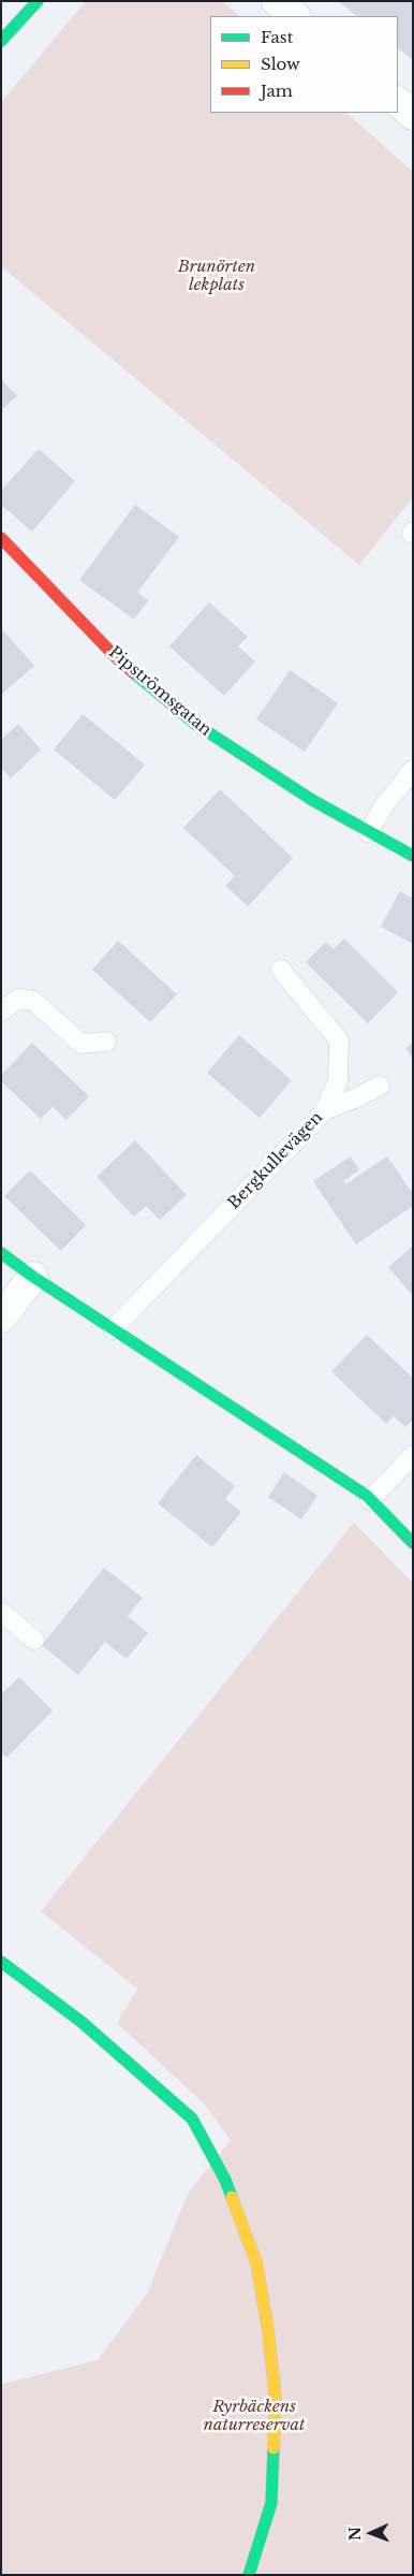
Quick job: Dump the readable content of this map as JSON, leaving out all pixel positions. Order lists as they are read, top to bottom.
{
  "streets": {
    "street": ["Pipströmsgatan"],
    "lane": ["Bergkullevägen"]
  },
  "parks": ["Brunörten lekplats", "Ryrbäckens naturreservat"],
  "legend": ["Fast", "Slow", "Jam"],
  "north": "left"
}
